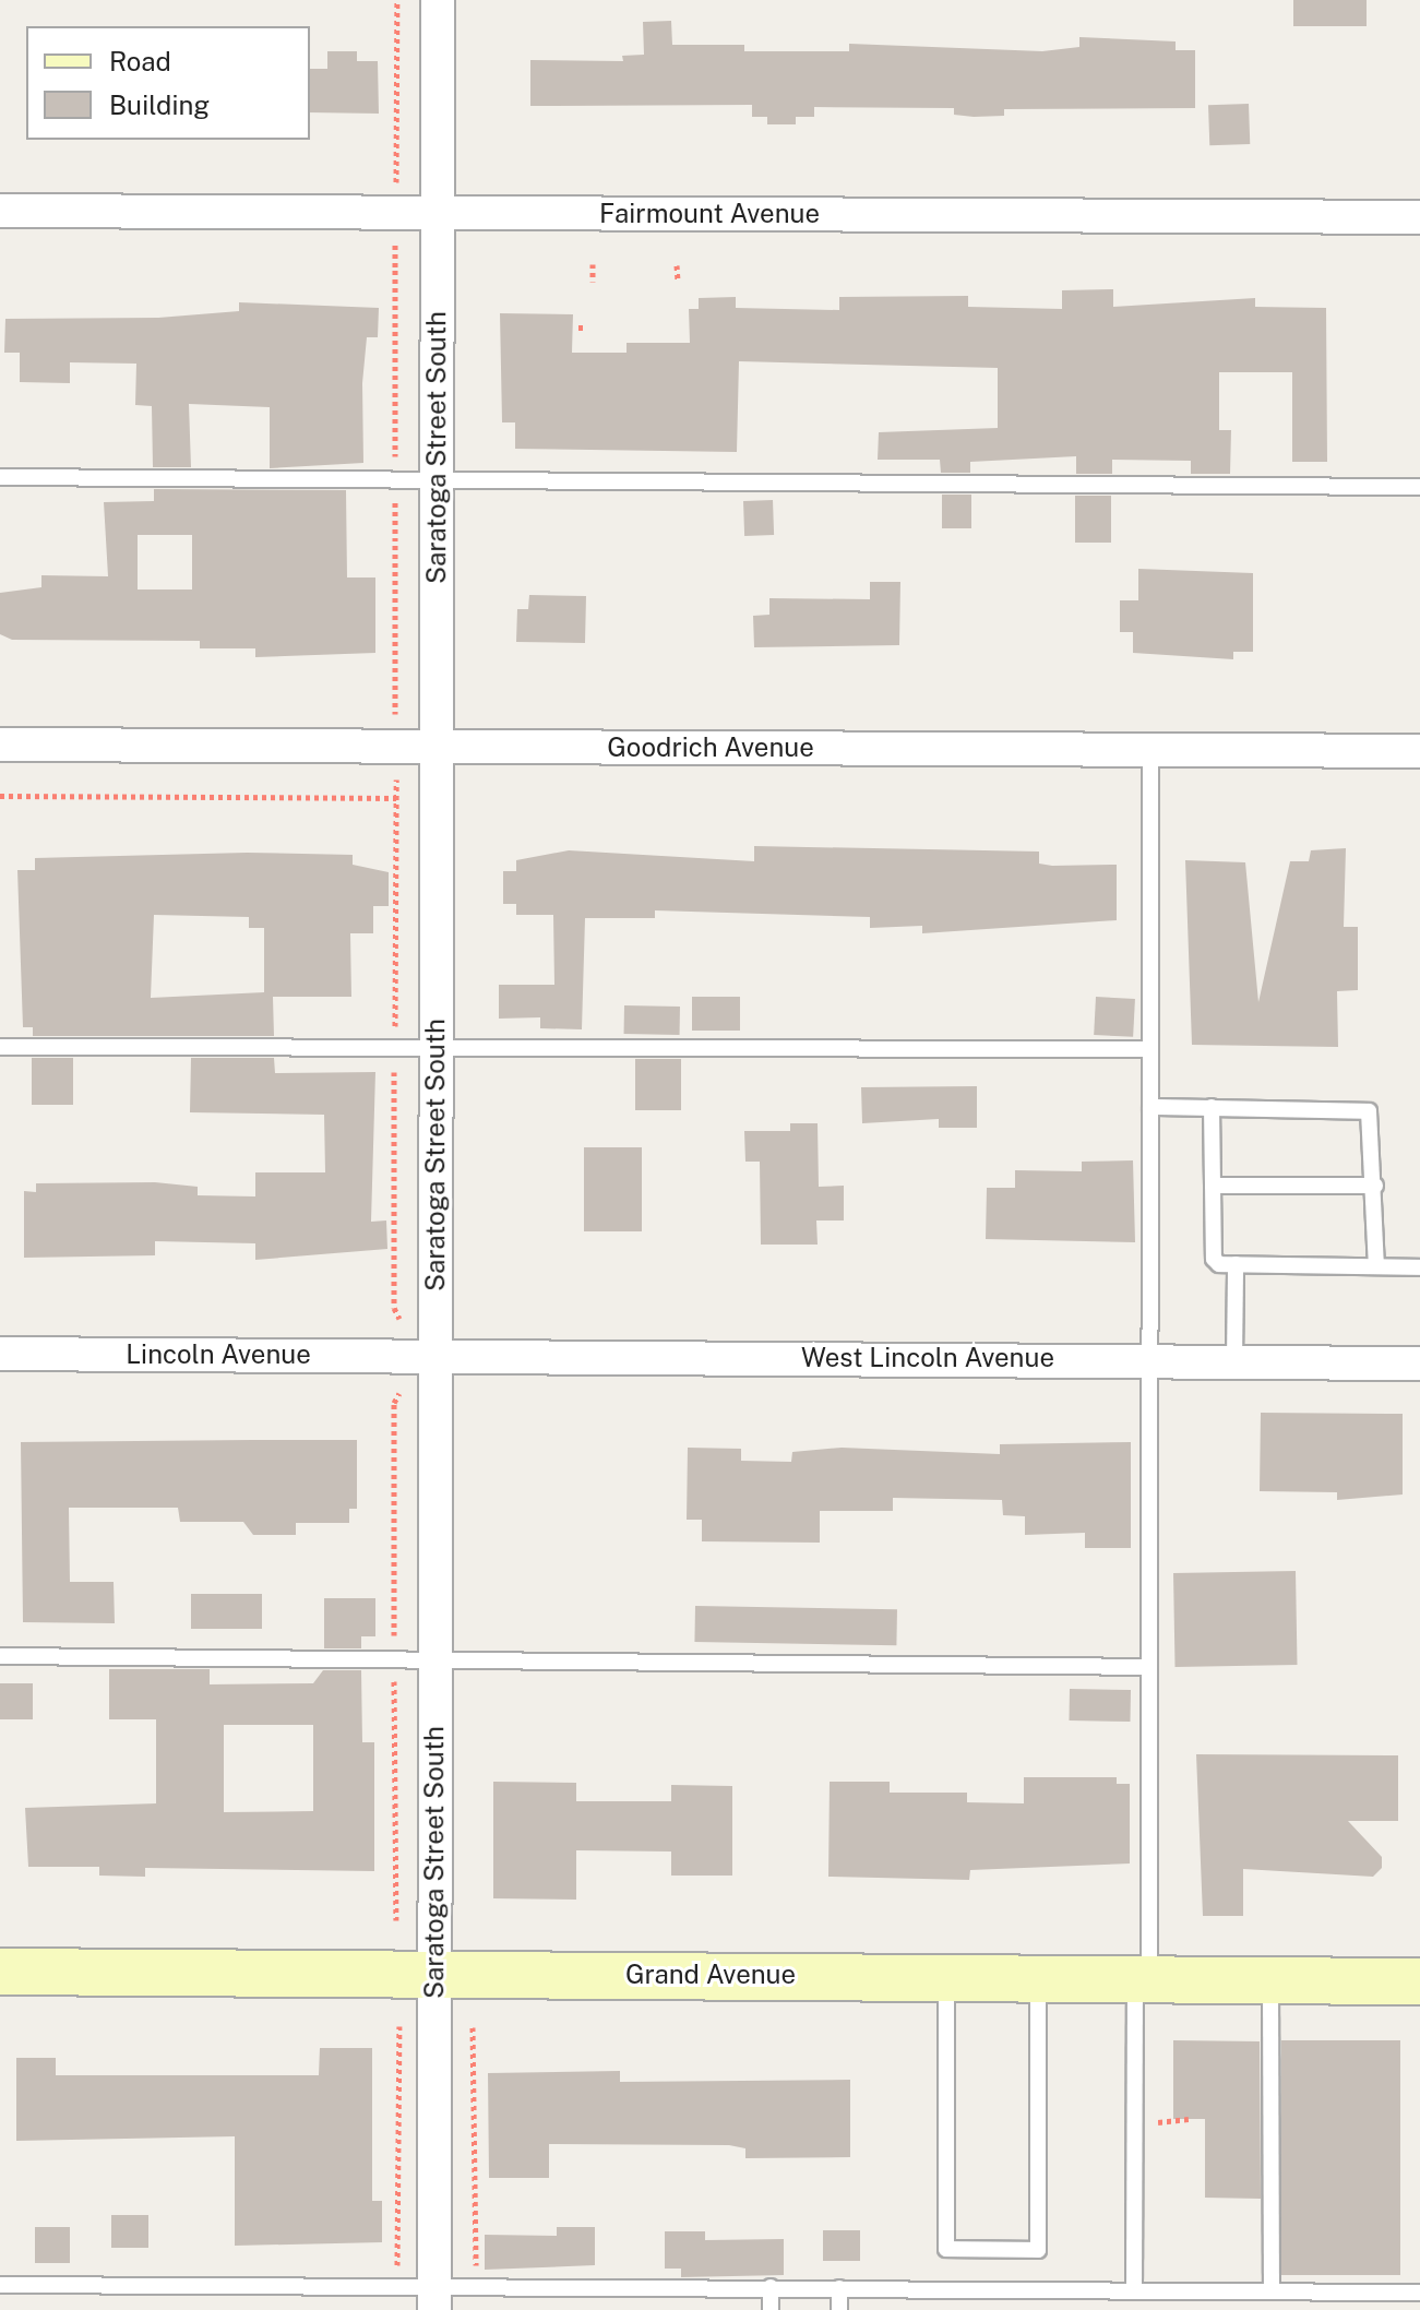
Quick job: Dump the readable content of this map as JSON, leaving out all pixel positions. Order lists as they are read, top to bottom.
{
  "streets": {
    "main road": ["Grand Avenue"],
    "street": [
      "Fairmount Avenue",
      "Saratoga Street South",
      "Goodrich Avenue",
      "Lincoln Avenue",
      "West Lincoln Avenue"
    ]
  },
  "crossings": [
    ["Fairmount Avenue", "Saratoga Street South"],
    ["Saratoga Street South", "Goodrich Avenue"],
    ["Saratoga Street South", "Lincoln Avenue"],
    ["Saratoga Street South", "West Lincoln Avenue"],
    ["Saratoga Street South", "Grand Avenue"],
    ["Lincoln Avenue", "West Lincoln Avenue"]
  ],
  "legend": ["Road", "Building"]
}
